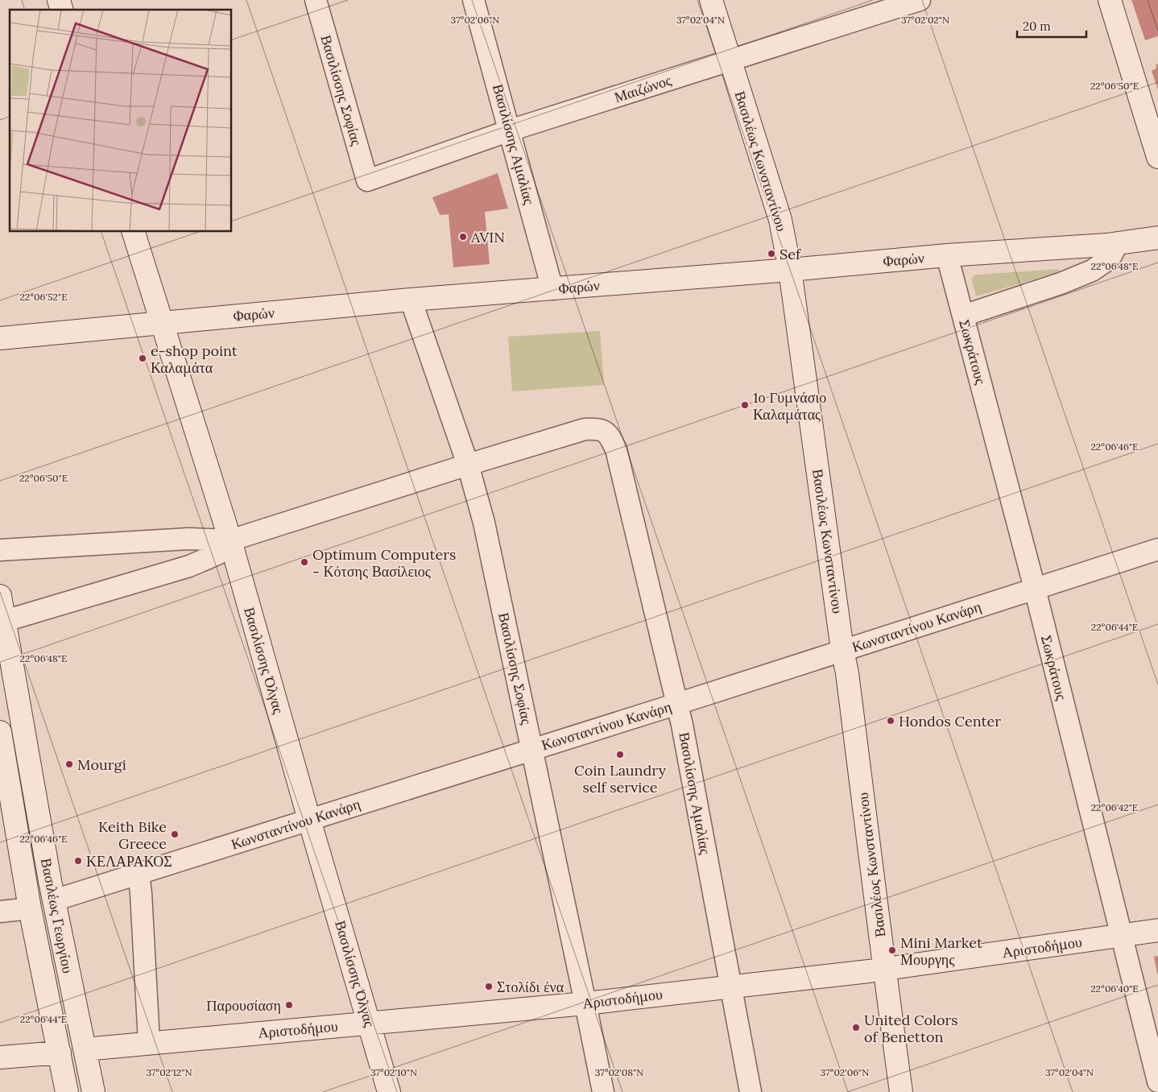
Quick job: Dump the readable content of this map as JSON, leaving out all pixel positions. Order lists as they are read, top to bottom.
{
  "streets": {
    "street": [
      "Μαιζώνος",
      "Βασιλίσσης Σοφίας",
      "Βασιλίσσης Αμαλίας",
      "Βασιλέως Κωνσταντίνου",
      "Φαρών",
      "Σωκράτους",
      "Κωνσταντίνου Κανάρη",
      "Βασιλίσσης Όλγας",
      "Βασιλέως Γεωργίου",
      "Αριστοδήμου"
    ]
  },
  "crossings": [
    ["Μαιζώνος", "Βασιλίσσης Σοφίας"],
    ["Μαιζώνος", "Βασιλίσσης Αμαλίας"],
    ["Μαιζώνος", "Βασιλέως Κωνσταντίνου"],
    ["Βασιλίσσης Σοφίας", "Βασιλίσσης Αμαλίας"],
    ["Βασιλίσσης Σοφίας", "Φαρών"],
    ["Βασιλίσσης Σοφίας", "Κωνσταντίνου Κανάρη"],
    ["Βασιλίσσης Σοφίας", "Αριστοδήμου"],
    ["Βασιλίσσης Αμαλίας", "Φαρών"],
    ["Βασιλίσσης Αμαλίας", "Κωνσταντίνου Κανάρη"],
    ["Βασιλίσσης Αμαλίας", "Βασιλίσσης Όλγας"],
    ["Βασιλίσσης Αμαλίας", "Αριστοδήμου"],
    ["Βασιλέως Κωνσταντίνου", "Φαρών"],
    ["Βασιλέως Κωνσταντίνου", "Κωνσταντίνου Κανάρη"],
    ["Βασιλέως Κωνσταντίνου", "Αριστοδήμου"],
    ["Φαρών", "Σωκράτους"],
    ["Φαρών", "Βασιλίσσης Όλγας"],
    ["Σωκράτους", "Κωνσταντίνου Κανάρη"],
    ["Σωκράτους", "Αριστοδήμου"],
    ["Κωνσταντίνου Κανάρη", "Βασιλίσσης Όλγας"],
    ["Κωνσταντίνου Κανάρη", "Βασιλέως Γεωργίου"],
    ["Βασιλίσσης Όλγας", "Αριστοδήμου"],
    ["Βασιλέως Γεωργίου", "Αριστοδήμου"]
  ],
  "places": [
    "AVIN",
    "Sef",
    "e-shop point Καλαμάτα",
    "1ο Γυμνάσιο Καλαμάτας",
    "Optimum Computers - Κότσης Βασίλειος",
    "Hondos Center",
    "Coin Laundry self service",
    "Mourgi",
    "Keith Bike Greece",
    "ΚΕΛΑΡΑΚΟΣ",
    "Mini Market Μουργης",
    "Στολίδι ένα",
    "Παρουσίαση",
    "United Colors of Benetton"
  ],
  "scale_bar": "20 m",
  "coordinates": [
    "37°02'06\"N",
    "37°02'04\"N",
    "37°02'02\"N",
    "22°06'50\"E",
    "22°06'48\"E",
    "22°06'52\"E",
    "22°06'46\"E",
    "22°06'44\"E",
    "22°06'42\"E",
    "22°06'40\"E",
    "37°02'12\"N",
    "37°02'10\"N",
    "37°02'08\"N"
  ]
}
